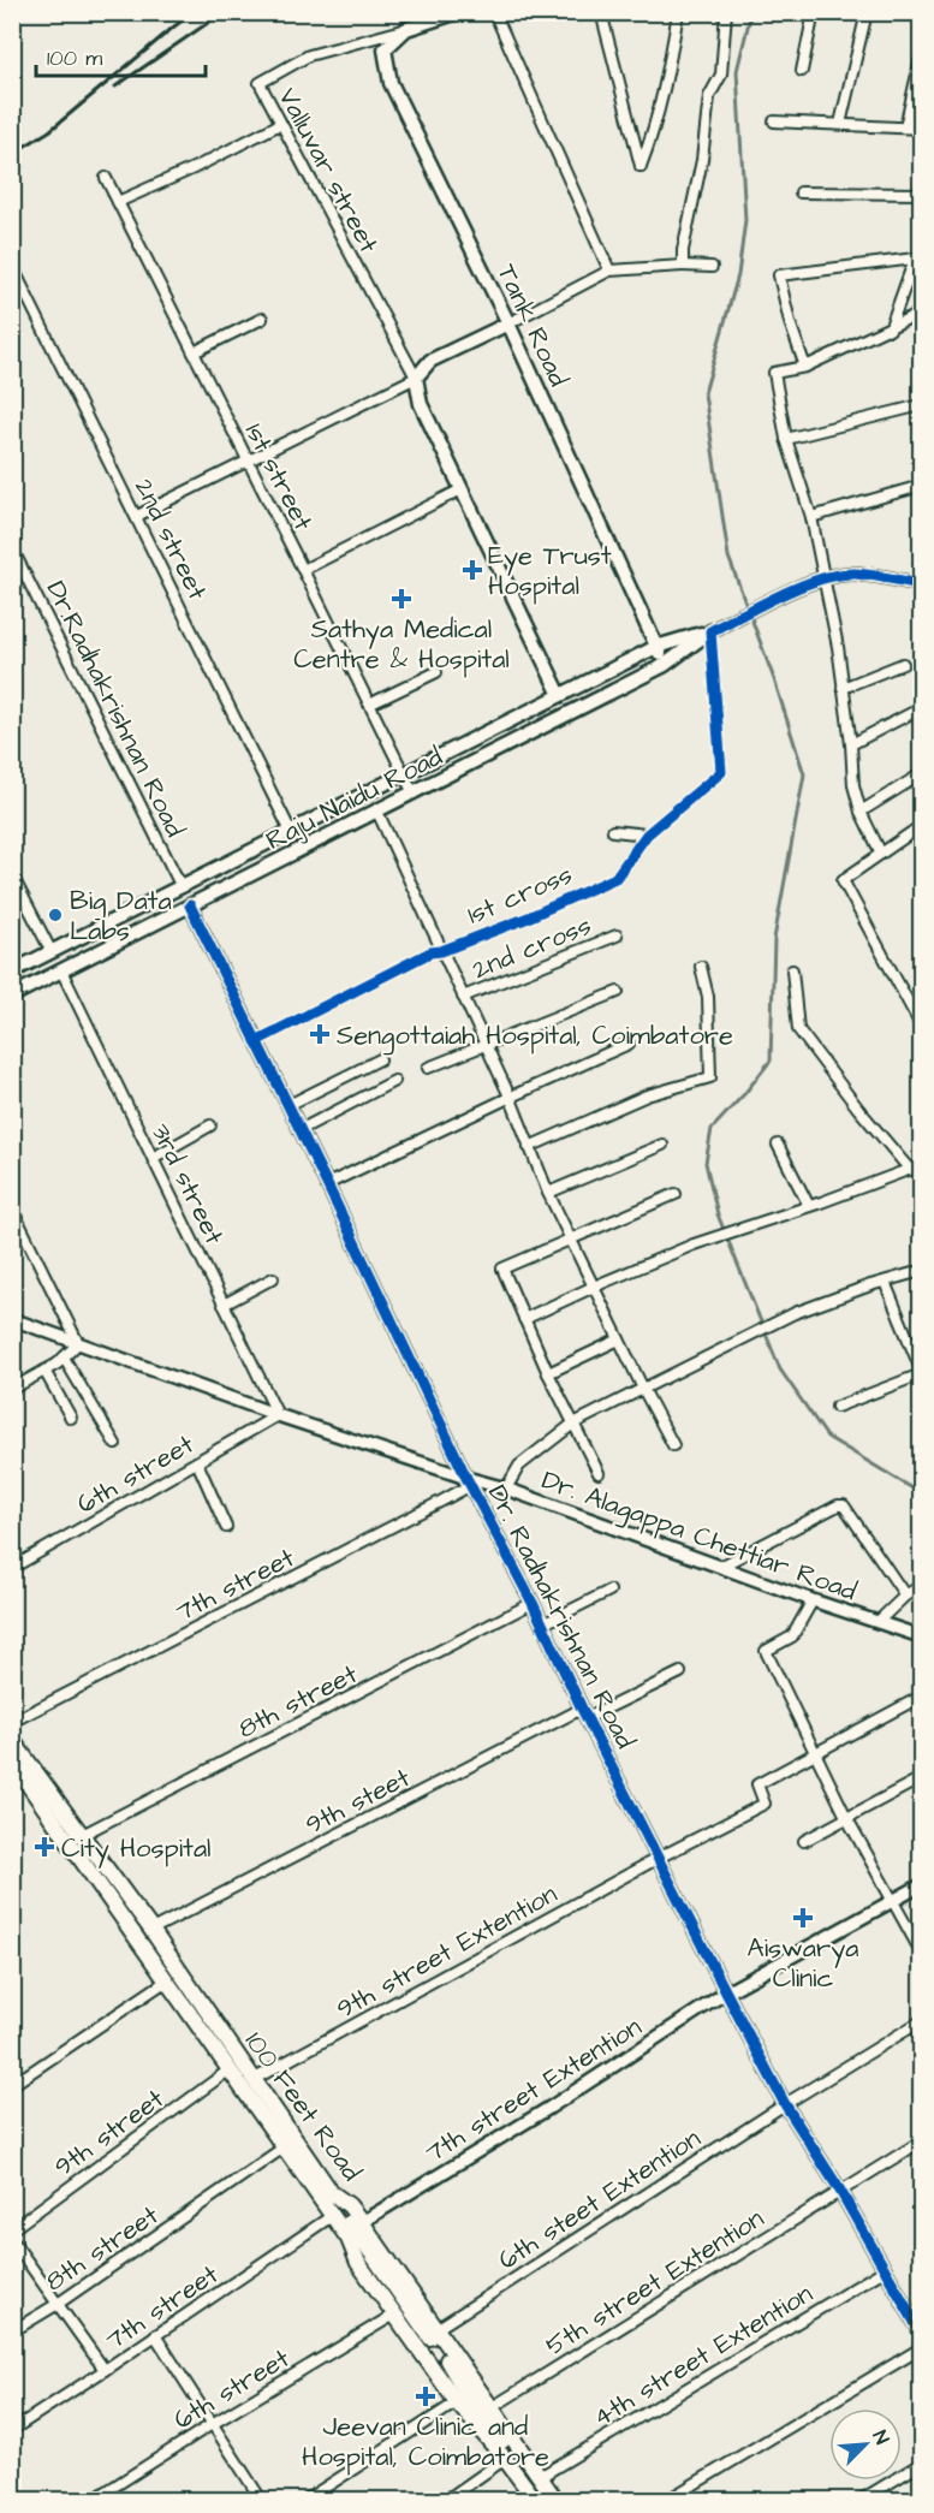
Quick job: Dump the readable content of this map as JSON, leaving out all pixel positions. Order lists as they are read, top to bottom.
{
  "streets": {
    "main road": ["Tank Road", "Raju Naidu Road", "100 Feet Road"],
    "street": [
      "Valluvar street",
      "1st street",
      "2nd street",
      "Dr.Radhakrishnan Road",
      "1st cross",
      "2nd cross",
      "3rd street",
      "6th street",
      "Dr. Alagappa Chettiar Road",
      "7th street",
      "Dr. Radhakrishnan Road",
      "8th street",
      "9th steet",
      "9th street Extention",
      "7th street Extention",
      "9th street",
      "6th steet Extention",
      "5th street Extention",
      "4th street Extention"
    ]
  },
  "crossings": [
    ["Valluvar street", "Tank Road"],
    ["Tank Road", "Raju Naidu Road"],
    ["1st street", "Raju Naidu Road"],
    ["2nd street", "Raju Naidu Road"],
    ["Dr.Radhakrishnan Road", "Raju Naidu Road"],
    ["Raju Naidu Road", "3rd street"],
    ["Raju Naidu Road", "Dr. Radhakrishnan Road"],
    ["1st cross", "Dr. Radhakrishnan Road"],
    ["3rd street", "6th street"],
    ["3rd street", "Dr. Alagappa Chettiar Road"],
    ["6th street", "Dr. Alagappa Chettiar Road"],
    ["6th street", "100 Feet Road"],
    ["Dr. Alagappa Chettiar Road", "7th street"],
    ["Dr. Alagappa Chettiar Road", "Dr. Radhakrishnan Road"],
    ["7th street", "Dr. Radhakrishnan Road"],
    ["7th street", "100 Feet Road"],
    ["Dr. Radhakrishnan Road", "8th street"],
    ["Dr. Radhakrishnan Road", "9th steet"],
    ["Dr. Radhakrishnan Road", "9th street Extention"],
    ["Dr. Radhakrishnan Road", "7th street Extention"],
    ["Dr. Radhakrishnan Road", "6th steet Extention"],
    ["Dr. Radhakrishnan Road", "5th street Extention"],
    ["Dr. Radhakrishnan Road", "4th street Extention"],
    ["8th street", "100 Feet Road"],
    ["9th steet", "100 Feet Road"],
    ["9th street Extention", "100 Feet Road"],
    ["7th street Extention", "100 Feet Road"],
    ["100 Feet Road", "9th street"],
    ["100 Feet Road", "6th steet Extention"],
    ["100 Feet Road", "5th street Extention"],
    ["100 Feet Road", "4th street Extention"]
  ],
  "places": {
    "health": [
      "Eye Trust Hospital",
      "Sathya Medical Centre & Hospital",
      "Sengottaiah Hospital, Coimbatore",
      "City Hospital",
      "Aiswarya Clinic",
      "Jeevan Clinic and Hospital, Coimbatore"
    ],
    "other": ["Big Data Labs"]
  },
  "scale_bar": "100 m",
  "north": "top right"
}
